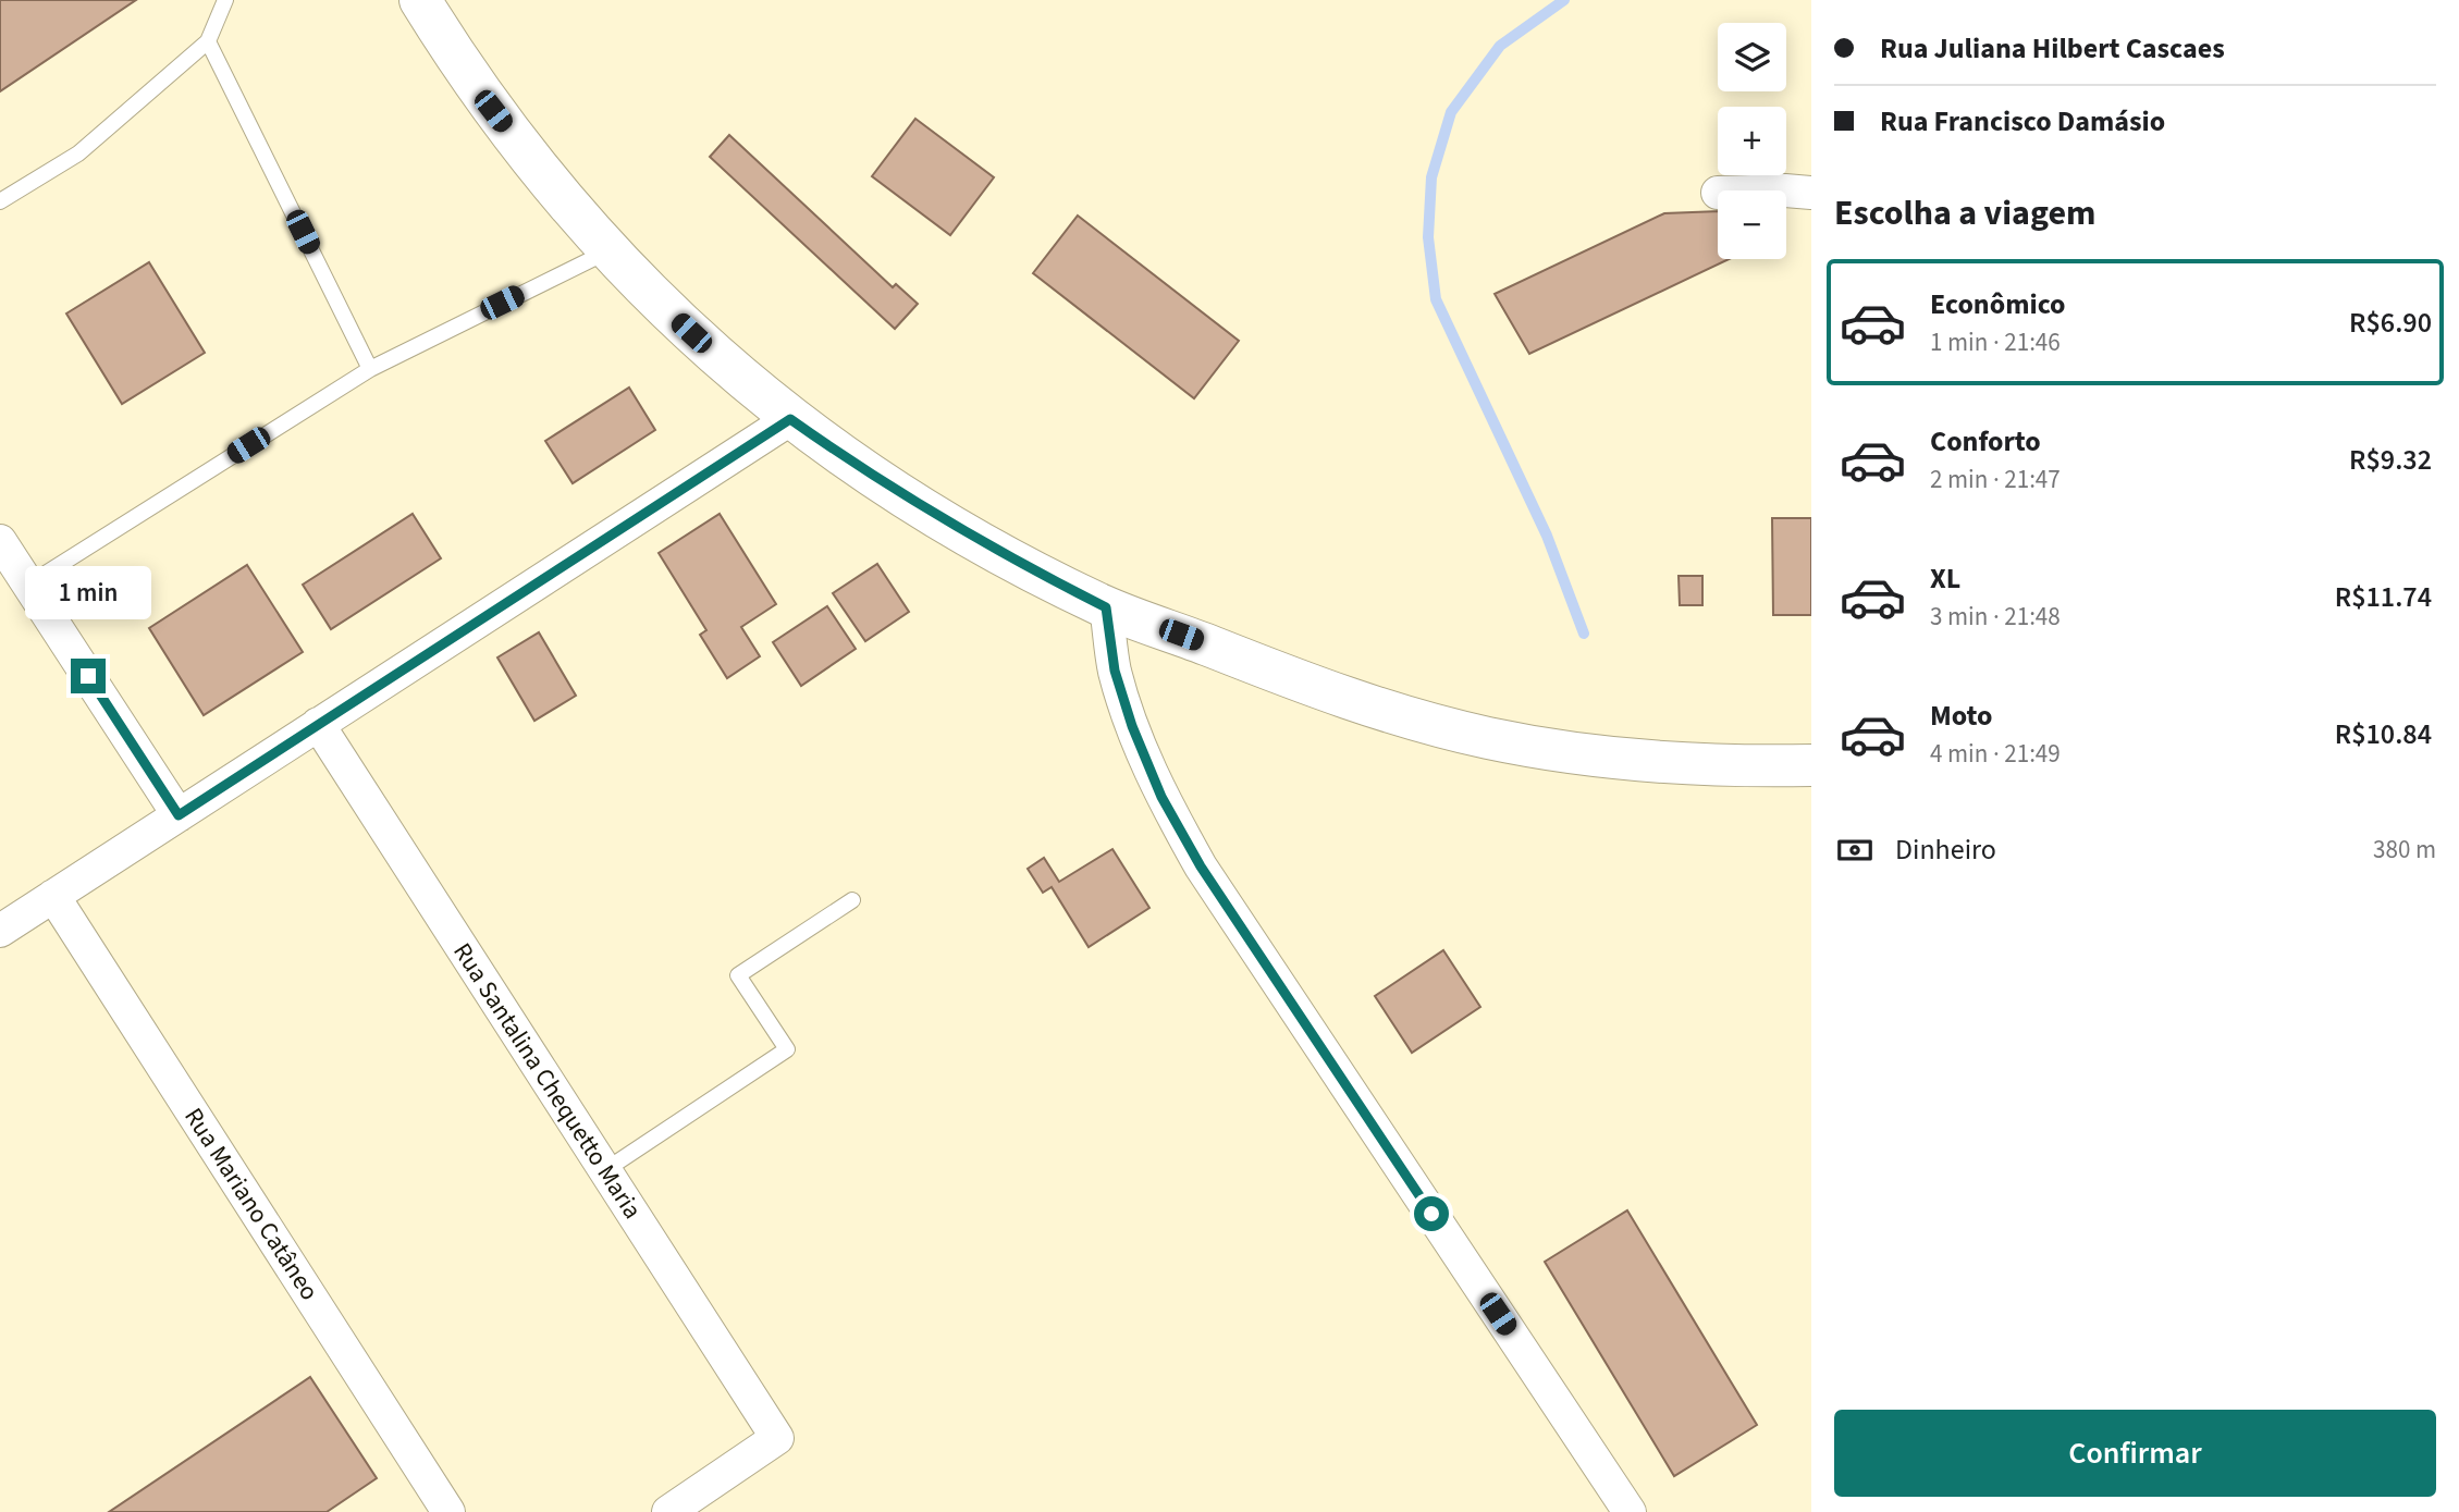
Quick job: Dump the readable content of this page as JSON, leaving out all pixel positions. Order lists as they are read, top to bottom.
{
  "streets": {
    "street": ["Rua Santalina Chequetto Maria", "Rua Mariano Catâneo"]
  },
  "page": {
    "banner": ["Rua Juliana Hilbert Cascaes", "Rua Francisco Damásio"],
    "map_buttons": ["+", "−"],
    "heading": "Escolha a viagem",
    "list": [
      {
        "name": "Econômico",
        "note": "1 min · 21:46",
        "value": "R$6.90"
      },
      {
        "name": "Conforto",
        "note": "2 min · 21:47",
        "value": "R$9.32"
      },
      {
        "name": "XL",
        "note": "3 min · 21:48",
        "value": "R$11.74"
      },
      {
        "name": "Moto",
        "note": "4 min · 21:49",
        "value": "R$10.84"
      }
    ],
    "bubble": "1 min",
    "pay": ["Dinheiro", "380 m"],
    "buttons": "Confirmar"
  }
}
